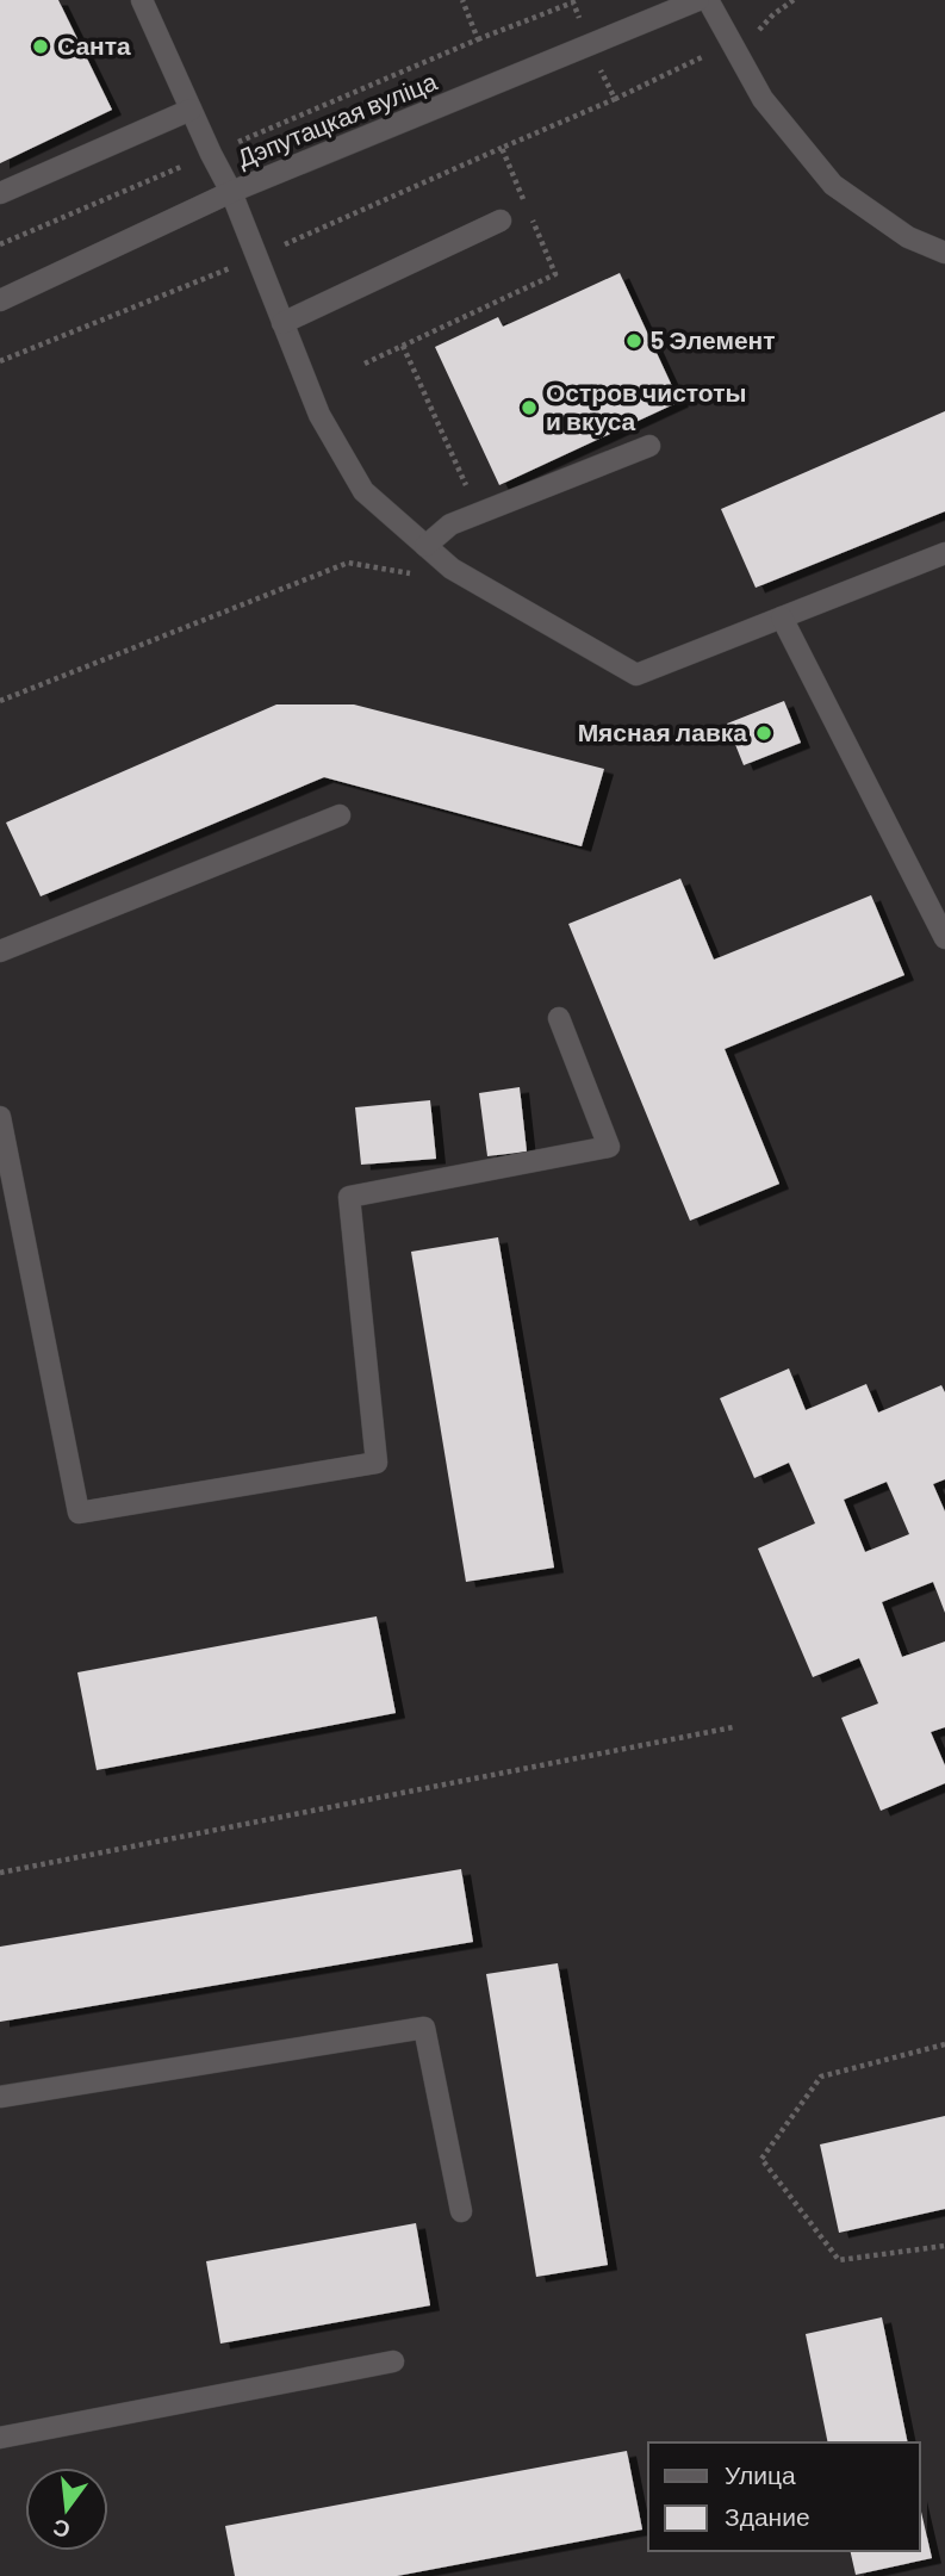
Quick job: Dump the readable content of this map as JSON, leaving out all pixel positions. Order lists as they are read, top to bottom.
{
  "streets": {
    "street": ["Дэпутацкая вуліца"]
  },
  "places": [
    "Санта",
    "5 Элемент",
    "Остров чистоты и вкуса",
    "Мясная лавка"
  ],
  "legend": ["Улица", "Здание"],
  "north": "bottom"
}
